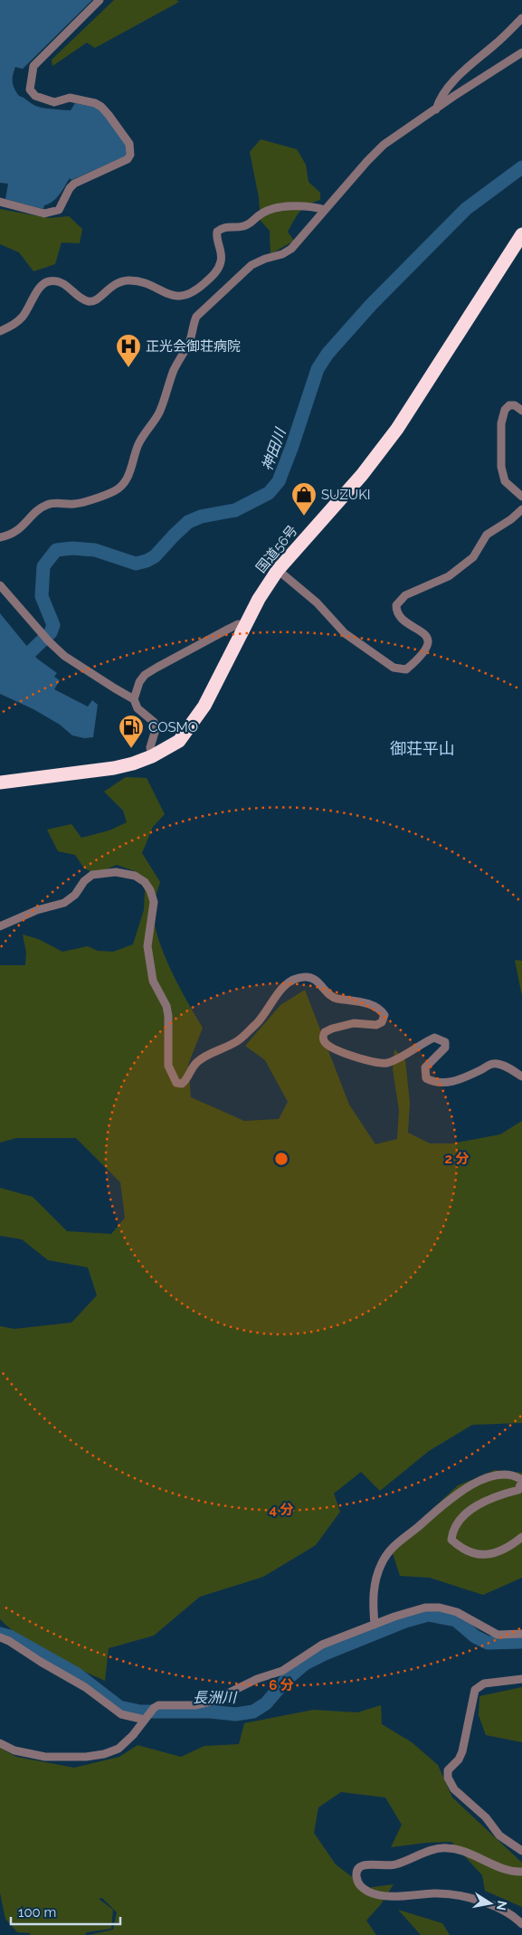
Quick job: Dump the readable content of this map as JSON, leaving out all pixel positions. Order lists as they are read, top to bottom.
{
  "streets": {
    "highway": ["国道56号"]
  },
  "districts": ["御荘平山"],
  "water": ["神田川", "長洲川"],
  "places": {
    "hospital": ["正光会御荘病院"],
    "shop": ["SUZUKI"],
    "fuel station": ["COSMO"]
  },
  "scale_bar": "100 m",
  "north": "right",
  "rings": ["2 分", "4 分", "6 分"]
}
